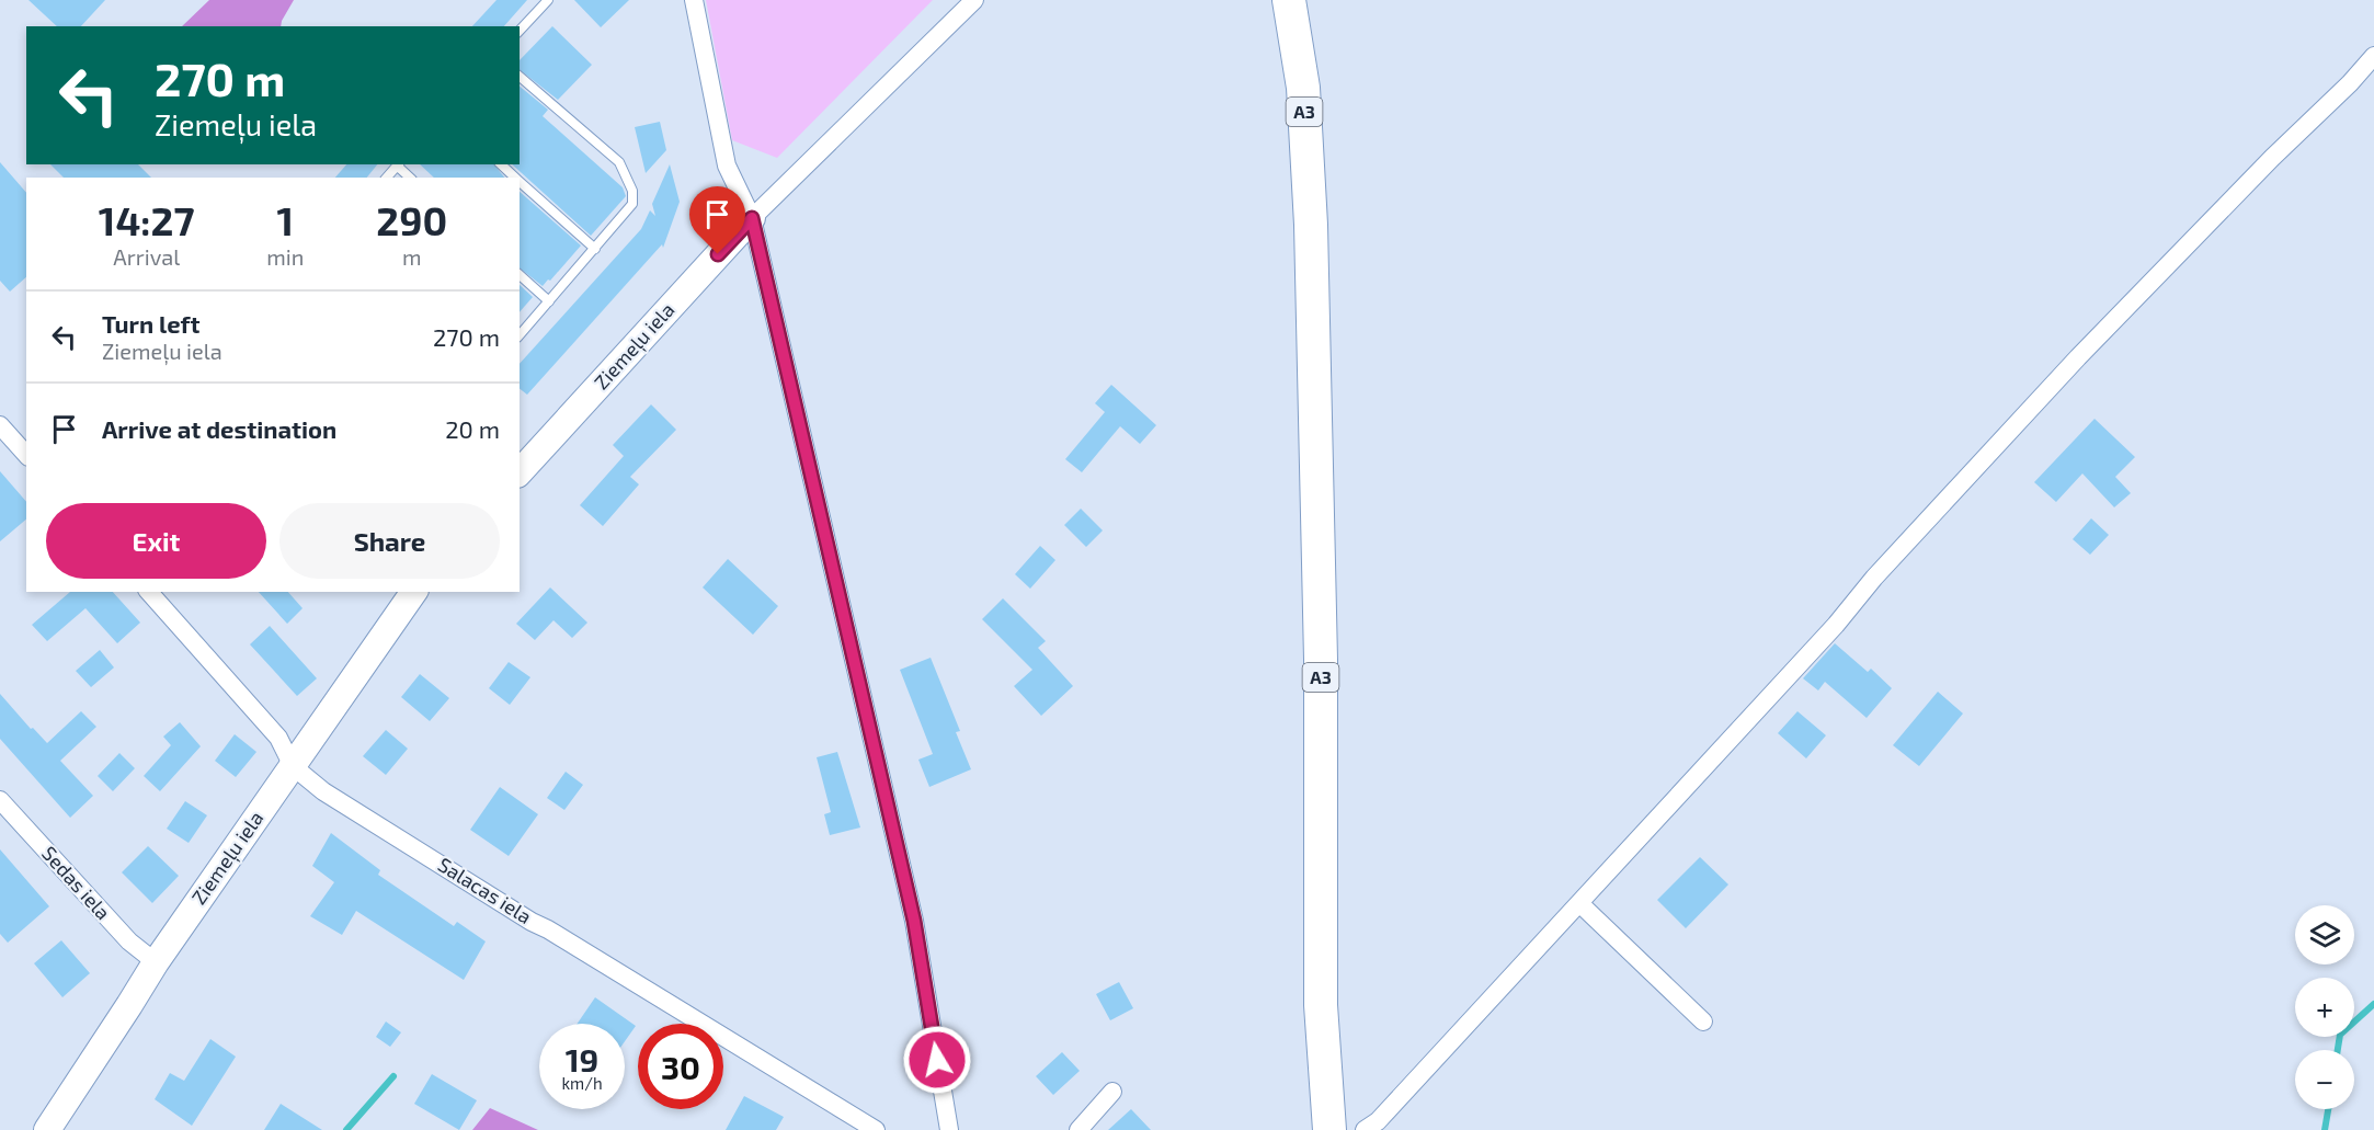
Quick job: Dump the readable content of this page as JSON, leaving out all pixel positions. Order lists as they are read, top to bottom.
{
  "streets": {
    "highway": ["A3"],
    "street": ["Ziemeļu iela", "Sedas iela", "Salacas iela"]
  },
  "crossings": [
    ["Ziemeļu iela", "Sedas iela"],
    ["Ziemeļu iela", "Salacas iela"]
  ],
  "page": {
    "turn": ["270 m", "Ziemeļu iela"],
    "eta": [
      "14:27",
      "Arrival",
      "1",
      "min",
      "290",
      "m"
    ],
    "list": [
      {
        "name": "Turn left",
        "note": "Ziemeļu iela",
        "value": "270 m"
      },
      {
        "name": "Arrive at destination",
        "value": "20 m"
      }
    ],
    "buttons": ["Exit", "Share"],
    "map_buttons": ["+", "−"],
    "speed": "19 km/h",
    "limit": "30"
  }
}
